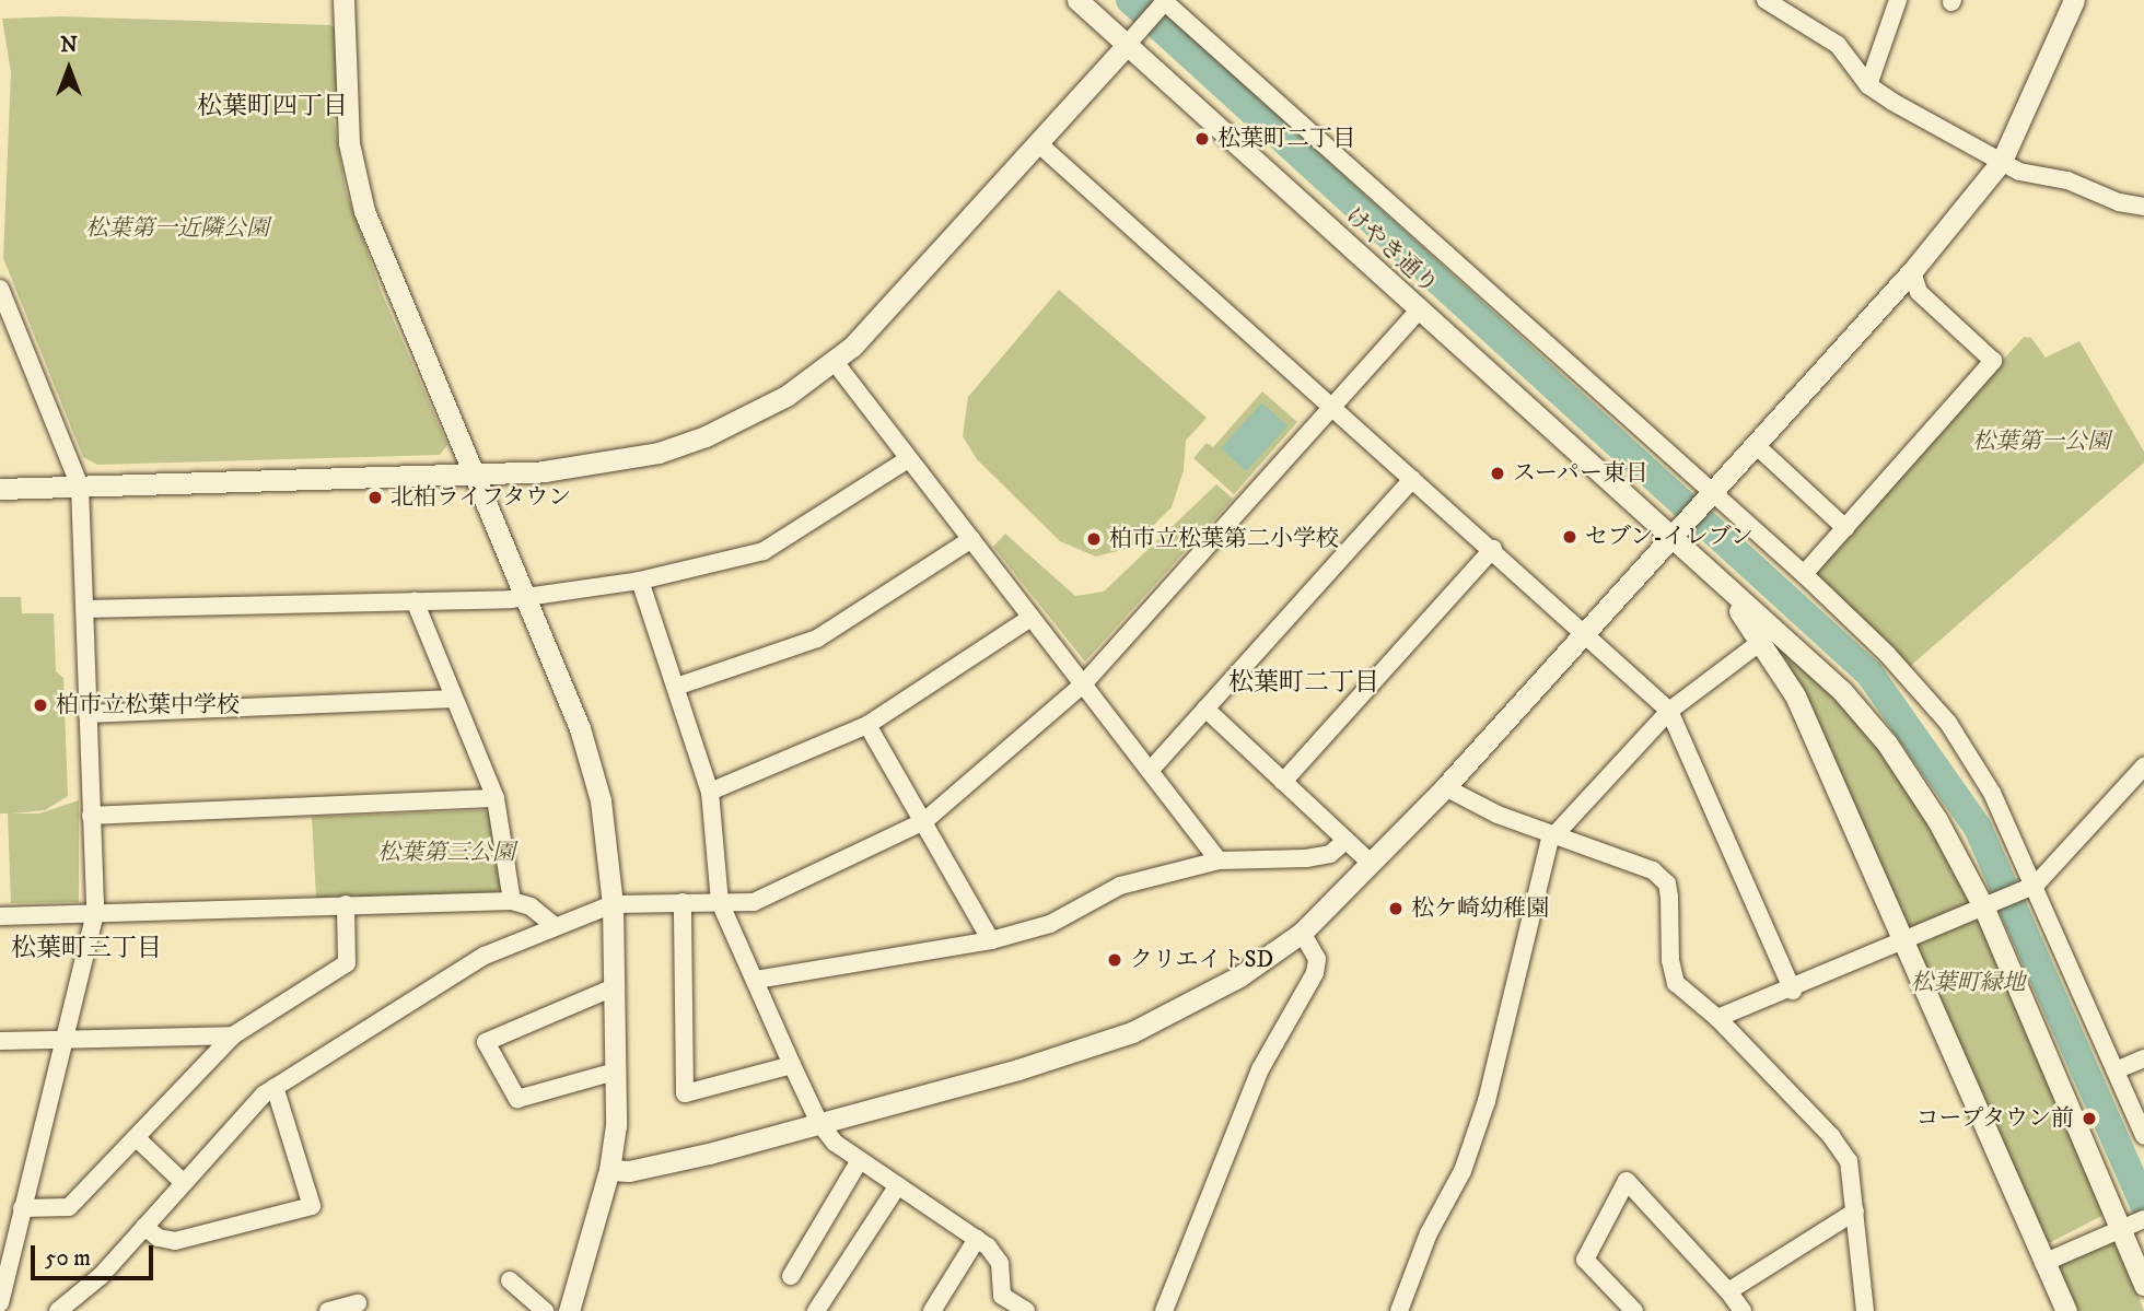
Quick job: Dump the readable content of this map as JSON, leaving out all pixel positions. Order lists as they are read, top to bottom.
{
  "streets": {
    "street": ["けやき通り"]
  },
  "districts": ["松葉町四丁目", "松葉町二丁目", "松葉町三丁目"],
  "parks": [
    "松葉第一近隣公園",
    "松葉第一公園",
    "松葉第三公園",
    "松葉町緑地"
  ],
  "places": [
    "松葉町二丁目",
    "スーパー東日",
    "北柏ライフタウン",
    "セブン-イレブン",
    "柏市立松葉第二小学校",
    "柏市立松葉中学校",
    "松ケ崎幼稚園",
    "クリエイトSD",
    "コープタウン前"
  ],
  "scale_bar": "50 m",
  "north": "top"
}
